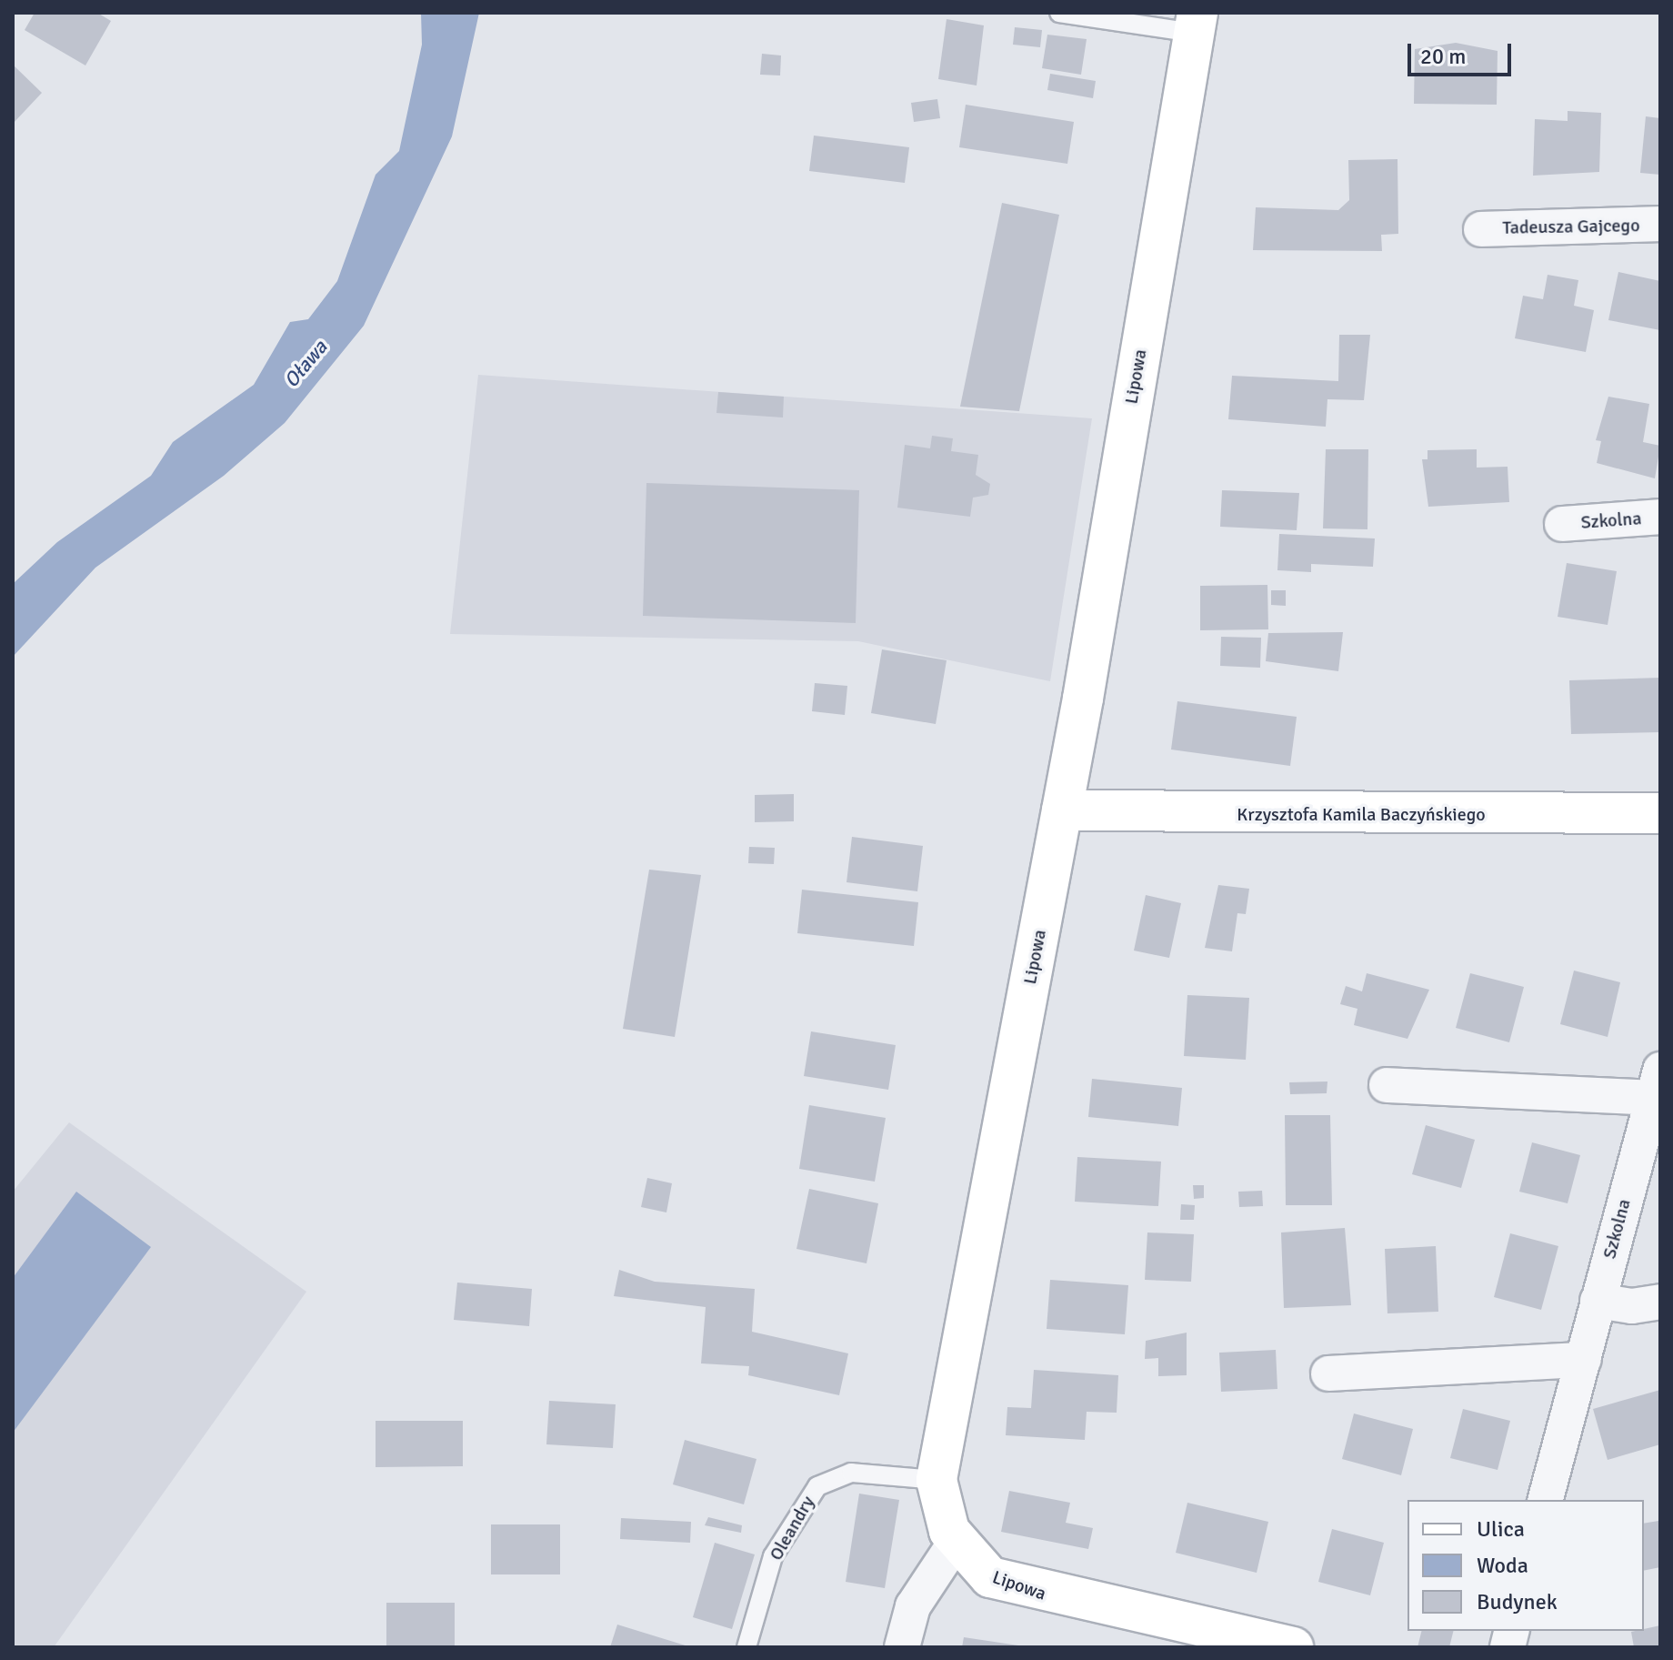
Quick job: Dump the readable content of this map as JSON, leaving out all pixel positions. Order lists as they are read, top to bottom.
{
  "streets": {
    "street": [
      "Tadeusza Gajcego",
      "Lipowa",
      "Szkolna",
      "Krzysztofa Kamila Baczyńskiego"
    ],
    "lane": ["Oleandry"]
  },
  "crossings": [
    ["Lipowa", "Krzysztofa Kamila Baczyńskiego"],
    ["Lipowa", "Oleandry"]
  ],
  "water": ["Oława"],
  "legend": ["Ulica", "Woda", "Budynek"],
  "scale_bar": "20 m"
}
